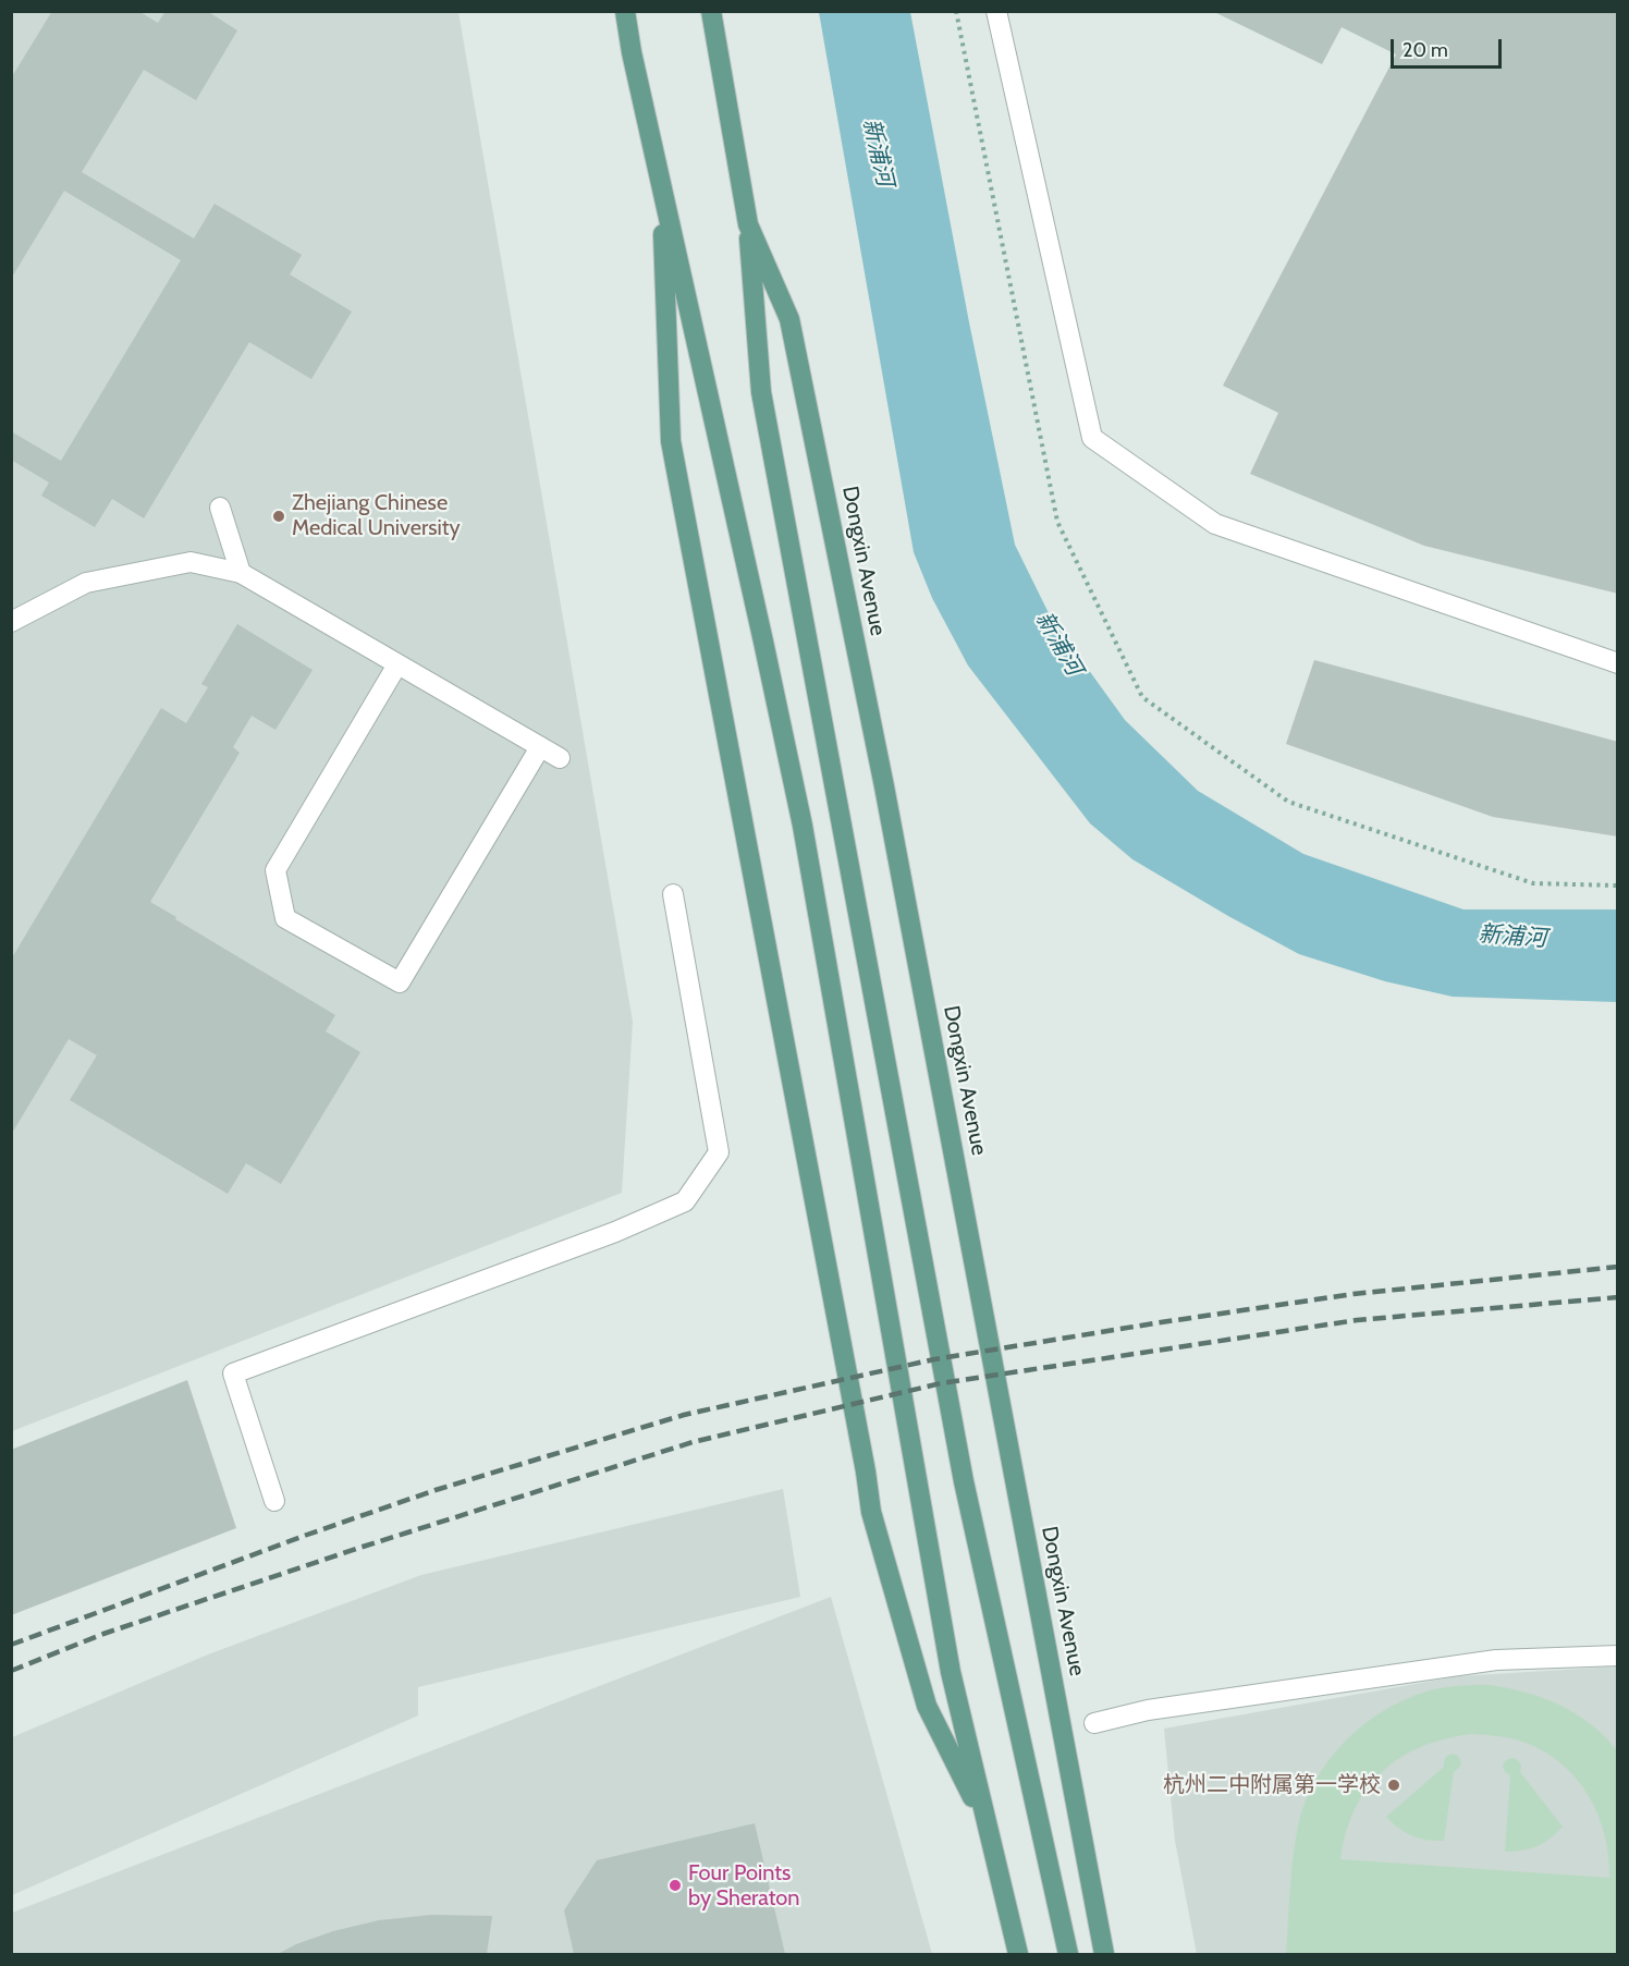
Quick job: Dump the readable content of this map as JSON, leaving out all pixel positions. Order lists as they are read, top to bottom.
{
  "streets": {
    "main road": ["Dongxin Avenue"]
  },
  "water": ["新浦河"],
  "places": ["Zhejiang Chinese Medical University", "杭州二中附属第一学校", "Four Points by Sheraton"],
  "scale_bar": "20 m"
}
